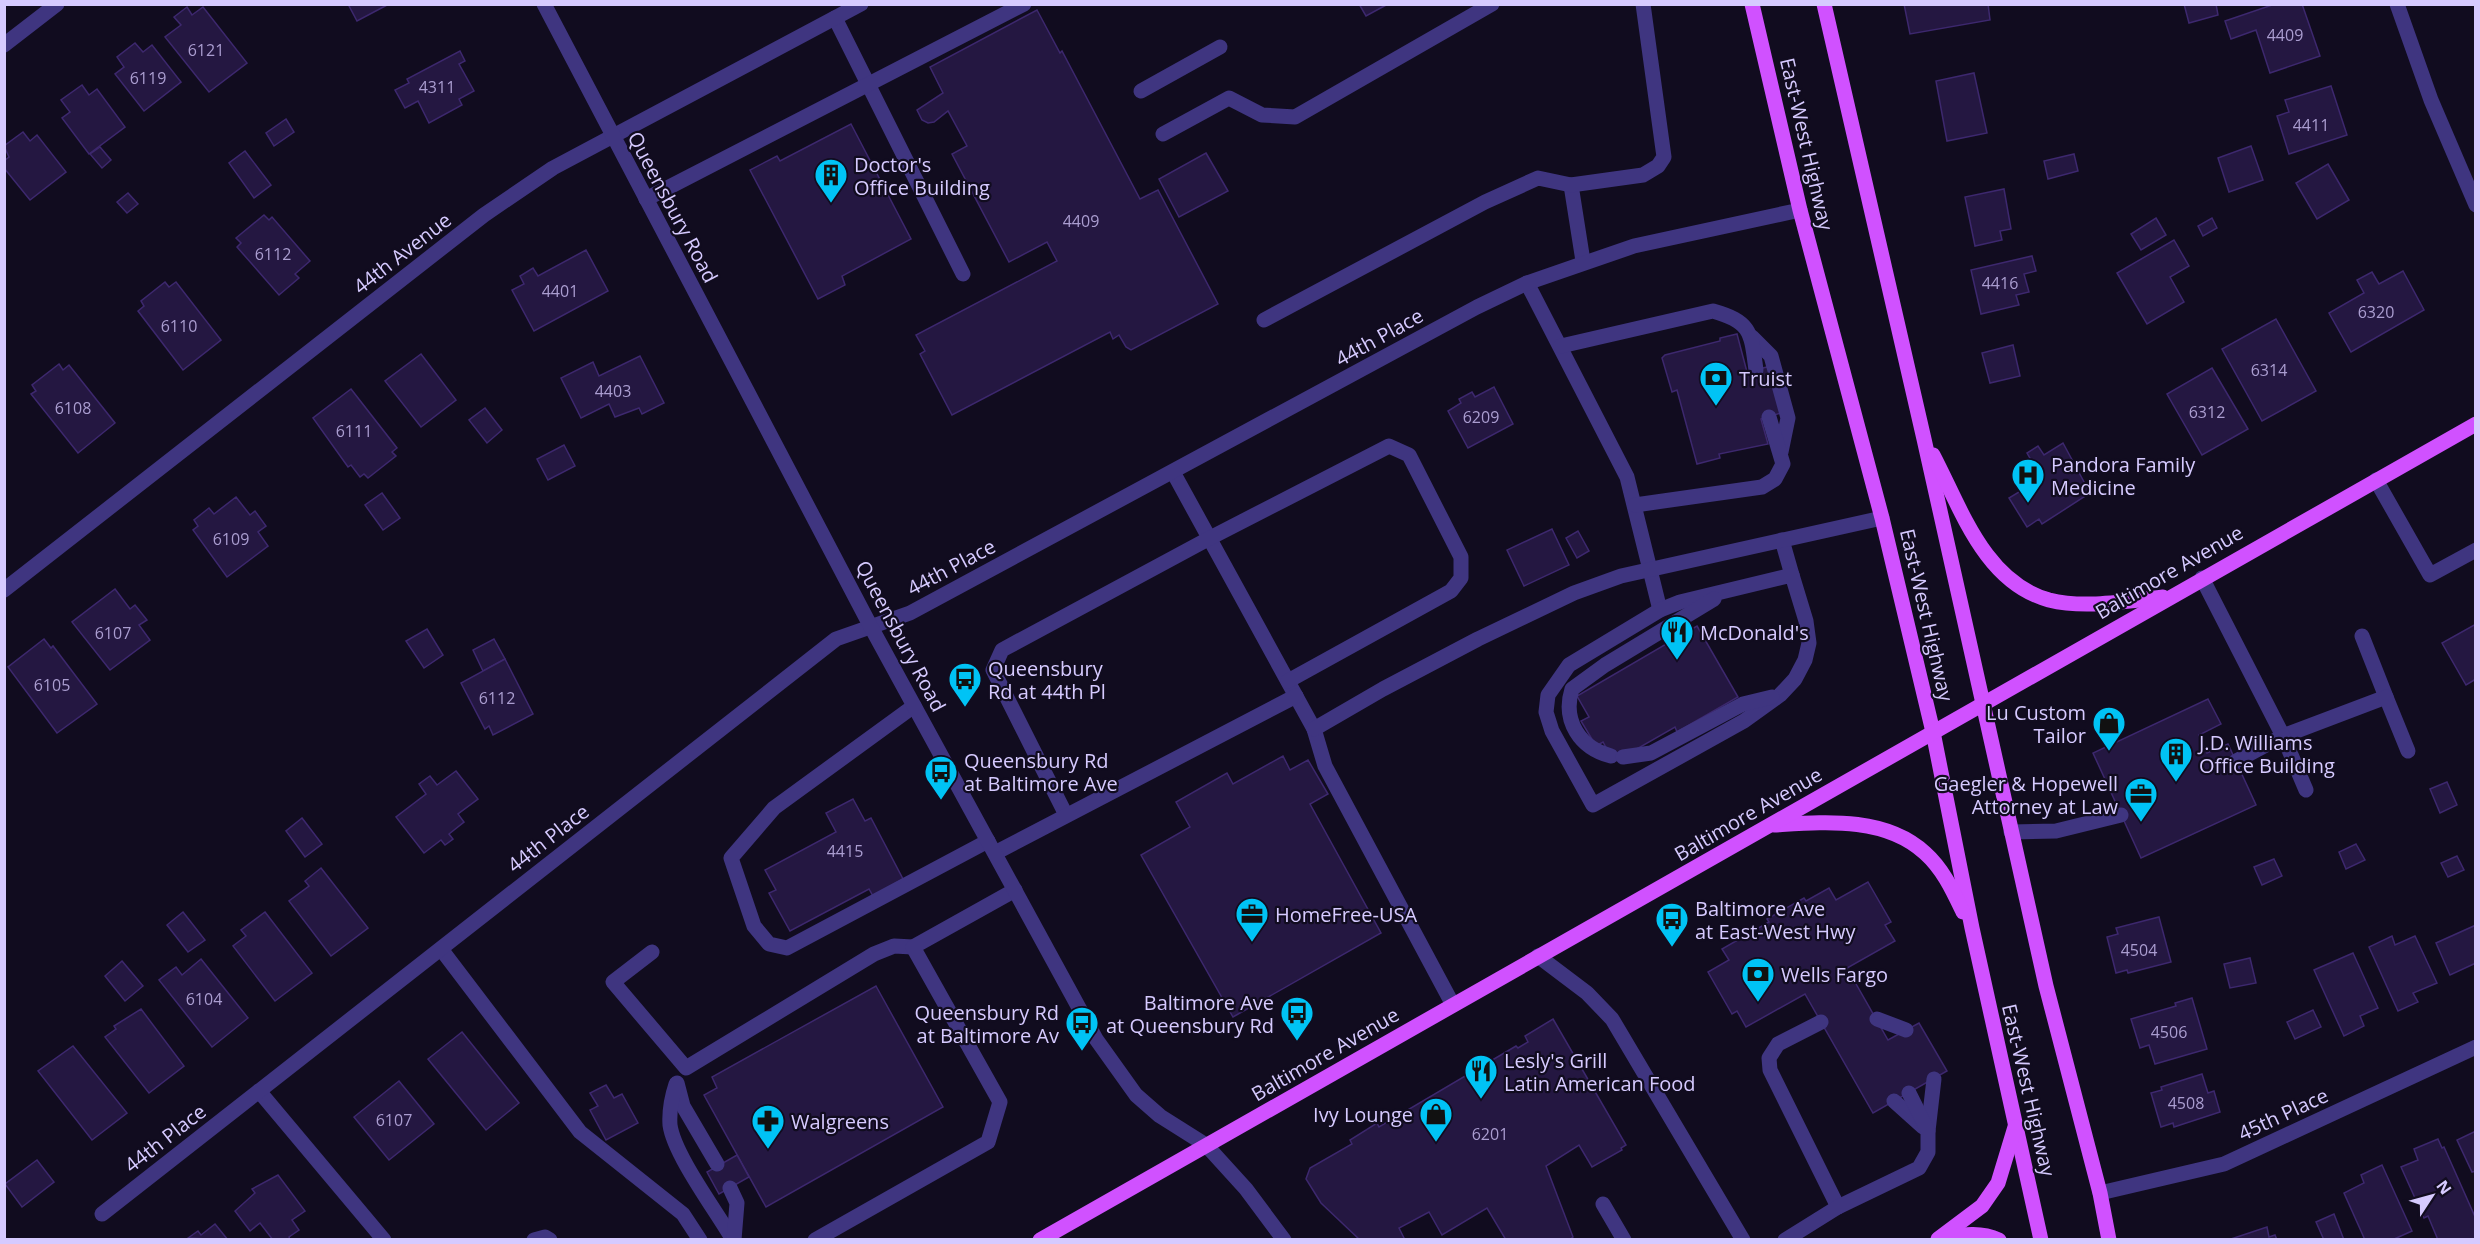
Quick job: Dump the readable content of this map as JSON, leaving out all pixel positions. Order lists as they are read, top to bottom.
{
  "streets": {
    "main road": ["East-West Highway", "Baltimore Avenue"],
    "street": [
      "Queensbury Road",
      "44th Avenue",
      "44th Place",
      "45th Place"
    ]
  },
  "crossings": [
    ["East-West Highway", "44th Place"],
    ["East-West Highway", "Baltimore Avenue"],
    ["East-West Highway", "45th Place"],
    ["Queensbury Road", "44th Avenue"],
    ["Queensbury Road", "44th Place"],
    ["Queensbury Road", "Baltimore Avenue"]
  ],
  "places": {
    "building": ["Doctor's Office Building", "J.D. Williams Office Building"],
    "bank": ["Truist", "Wells Fargo"],
    "hospital": ["Pandora Family Medicine"],
    "restaurant": ["McDonald's", "Lesly's Grill Latin American Food"],
    "bus stop": [
      "Queensbury Rd at 44th Pl",
      "Queensbury Rd at Baltimore Ave",
      "Baltimore Ave at East-West Hwy",
      "Baltimore Ave at Queensbury Rd",
      "Queensbury Rd at Baltimore Av"
    ],
    "shop": ["Lu Custom Tailor", "Ivy Lounge"],
    "office": ["Gaegler & Hopewell Attorney at Law", "HomeFree-USA"],
    "pharmacy": ["Walgreens"]
  },
  "house_numbers": [
    "4409",
    "6121",
    "6119",
    "4311",
    "4411",
    "4409",
    "6112",
    "4416",
    "4401",
    "6320",
    "6110",
    "6314",
    "4403",
    "6108",
    "6312",
    "6209",
    "6111",
    "6109",
    "6107",
    "6105",
    "6112",
    "4415",
    "4504",
    "6104",
    "4506",
    "4508",
    "6107",
    "6201"
  ],
  "north": "top right"
}
